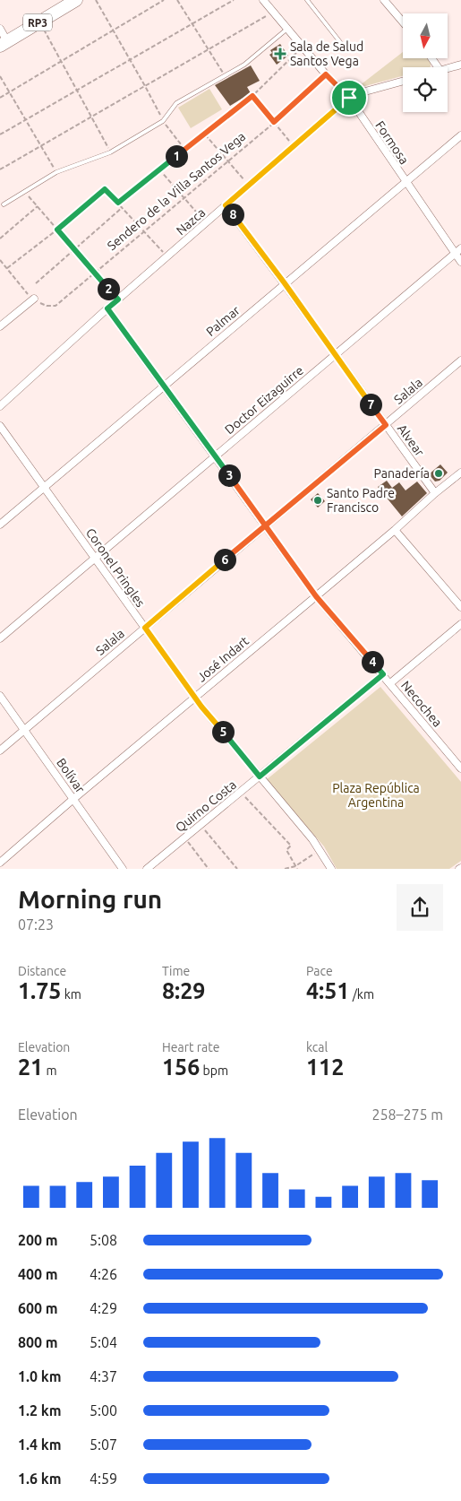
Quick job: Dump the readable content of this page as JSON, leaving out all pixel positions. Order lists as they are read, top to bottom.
{
  "streets": {
    "highway": ["RP3"],
    "street": [
      "Formosa",
      "Nazca",
      "Palmar",
      "Salala",
      "Doctor Eizaguirre",
      "Alvear",
      "Coronel Pringles",
      "José Indart",
      "Necochea",
      "Bolívar",
      "Quirno Costa"
    ],
    "path": ["Sendero de la Villa Santos Vega"]
  },
  "crossings": [
    ["Formosa", "Sendero de la Villa Santos Vega"],
    ["Formosa", "Nazca"],
    ["Formosa", "Palmar"],
    ["Formosa", "Doctor Eizaguirre"],
    ["Nazca", "Alvear"],
    ["Nazca", "Necochea"],
    ["Palmar", "Alvear"],
    ["Palmar", "Coronel Pringles"],
    ["Palmar", "Necochea"],
    ["Salala", "Alvear"],
    ["Salala", "Coronel Pringles"],
    ["Salala", "Necochea"],
    ["Salala", "Bolívar"],
    ["Doctor Eizaguirre", "Alvear"],
    ["Doctor Eizaguirre", "Coronel Pringles"],
    ["Doctor Eizaguirre", "Necochea"],
    ["Alvear", "José Indart"],
    ["Coronel Pringles", "José Indart"],
    ["Coronel Pringles", "Quirno Costa"],
    ["José Indart", "Necochea"],
    ["José Indart", "Bolívar"],
    ["Necochea", "Quirno Costa"]
  ],
  "parks": ["Plaza República Argentina"],
  "places": {
    "health": ["Sala de Salud Santos Vega"],
    "other": ["Panadería", "Santo Padre Francisco"]
  },
  "north": "bottom",
  "page": {
    "pins": [
      "1",
      "8",
      "2",
      "7",
      "3",
      "6",
      "4",
      "5"
    ],
    "heading": ["Morning run", "07:23"],
    "stats": [
      ["Distance", "1.75 km"],
      ["Time", "8:29"],
      ["Pace", "4:51 /km"],
      ["Elevation", "21 m"],
      ["Heart rate", "156 bpm"],
      ["kcal", "112"]
    ],
    "chart": ["Elevation", "258–275 m"],
    "list": [
      {
        "name": "200 m",
        "note": "5:08"
      },
      {
        "name": "400 m",
        "note": "4:26"
      },
      {
        "name": "600 m",
        "note": "4:29"
      },
      {
        "name": "800 m",
        "note": "5:04"
      },
      {
        "name": "1.0 km",
        "note": "4:37"
      },
      {
        "name": "1.2 km",
        "note": "5:00"
      },
      {
        "name": "1.4 km",
        "note": "5:07"
      },
      {
        "name": "1.6 km",
        "note": "4:59"
      }
    ]
  }
}
